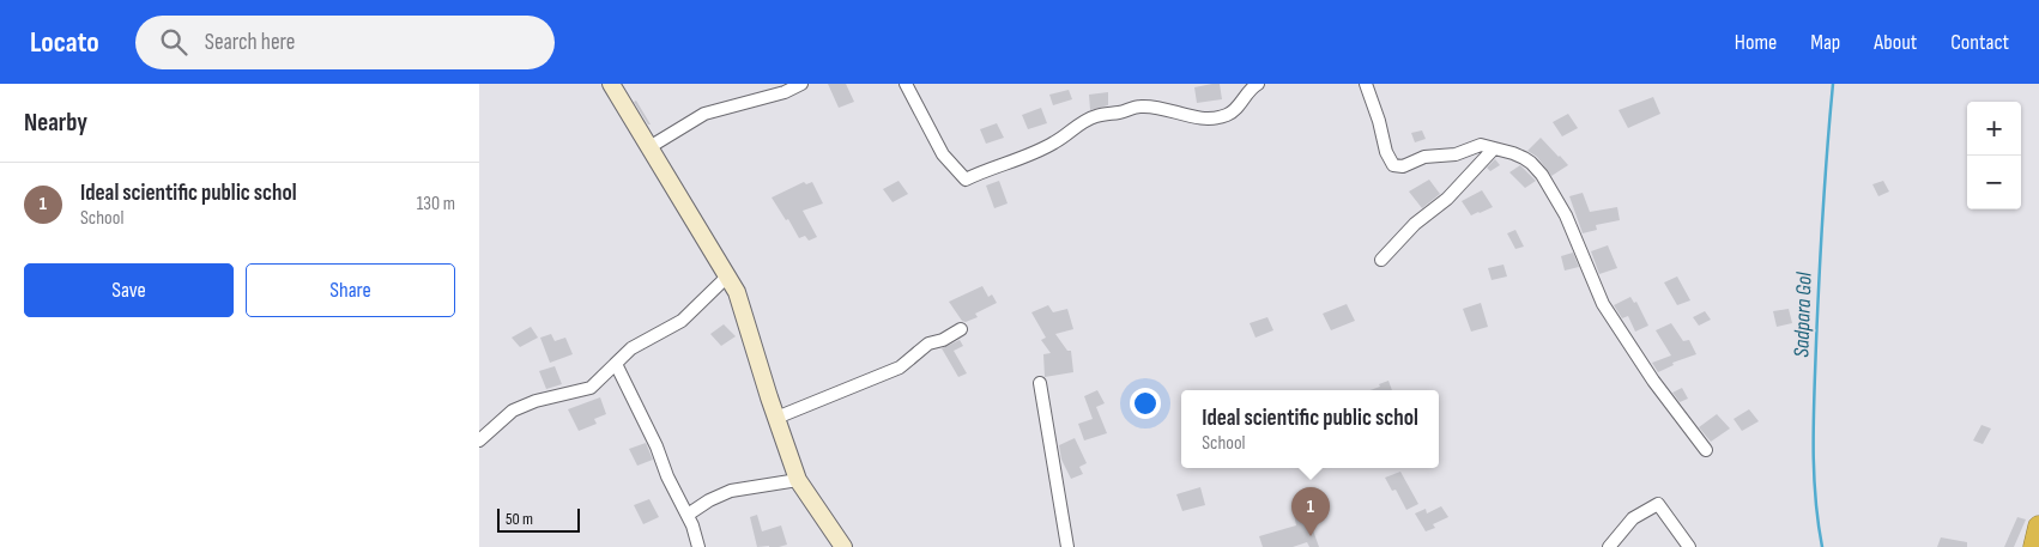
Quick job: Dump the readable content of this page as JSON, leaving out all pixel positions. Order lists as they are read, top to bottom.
{
  "water": ["Sadpara Gol"],
  "scale_bar": "50 m",
  "page": {
    "header": "Locato",
    "search": "Search here",
    "nav": [
      "Home",
      "Map",
      "About",
      "Contact"
    ],
    "heading": "Nearby",
    "map_buttons": ["+", "−"],
    "list": [
      {
        "mark": "1",
        "name": "Ideal scientific public schol",
        "note": "School",
        "value": "130 m"
      }
    ],
    "buttons": ["Save", "Share"],
    "popup": ["Ideal scientific public schol", "School"],
    "pins": "1",
    "scale": "50 m"
  }
}
